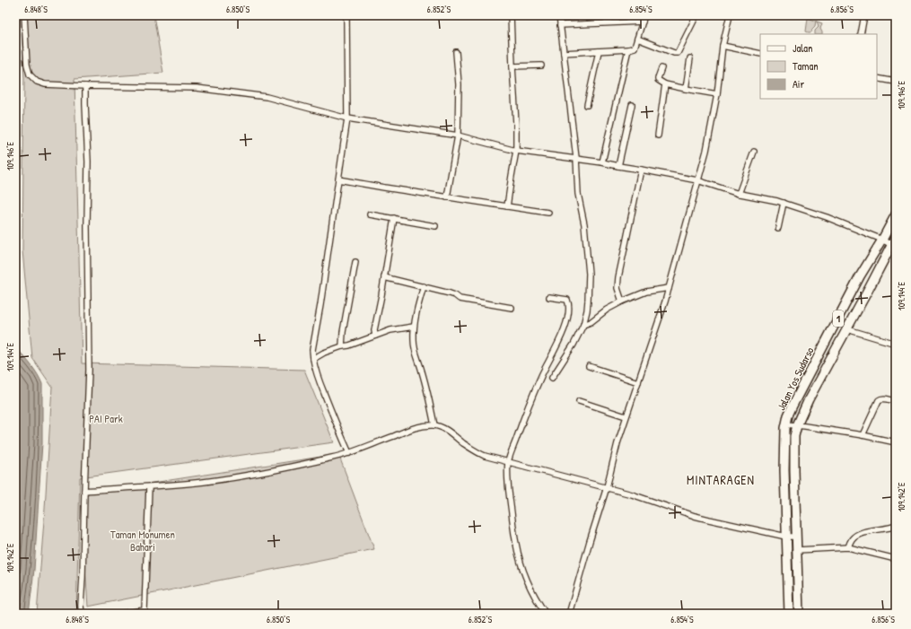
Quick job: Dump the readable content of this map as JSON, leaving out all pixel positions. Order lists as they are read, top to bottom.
{
  "streets": {
    "highway": ["1", "Jalan Yos Sudarso"]
  },
  "districts": ["MINTARAGEN"],
  "parks": ["PAI Park", "Taman Monumen Bahari"],
  "legend": ["Jalan", "Taman", "Air"],
  "coordinates": [
    "6.848°S",
    "6.850°S",
    "6.852°S",
    "6.854°S",
    "6.856°S",
    "109.146°E",
    "109.144°E",
    "109.142°E"
  ]
}
